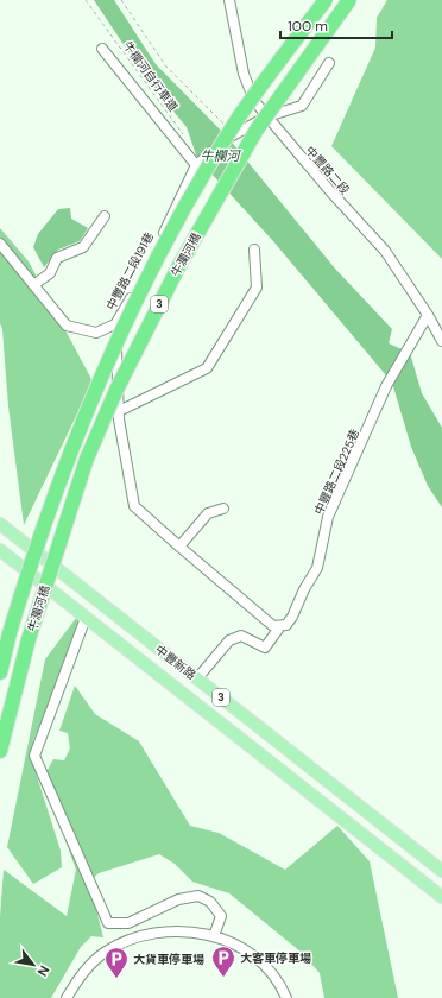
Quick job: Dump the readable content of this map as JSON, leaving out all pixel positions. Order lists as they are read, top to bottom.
{
  "streets": {
    "highway": ["牛瀾河橋", "3"],
    "main road": ["中豐新路"],
    "street": ["中豐路二段", "中豐路二段191巷", "中豐路二段225巷"],
    "path": ["牛欄河自行車道"]
  },
  "crossings": [
    ["中豐路二段", "中豐路二段225巷"],
    ["中豐路二段225巷", "中豐新路"]
  ],
  "water": ["牛欄河"],
  "places": {
    "parking": ["大客車停車場", "大貨車停車場"]
  },
  "scale_bar": "100 m",
  "north": "bottom right"
}
